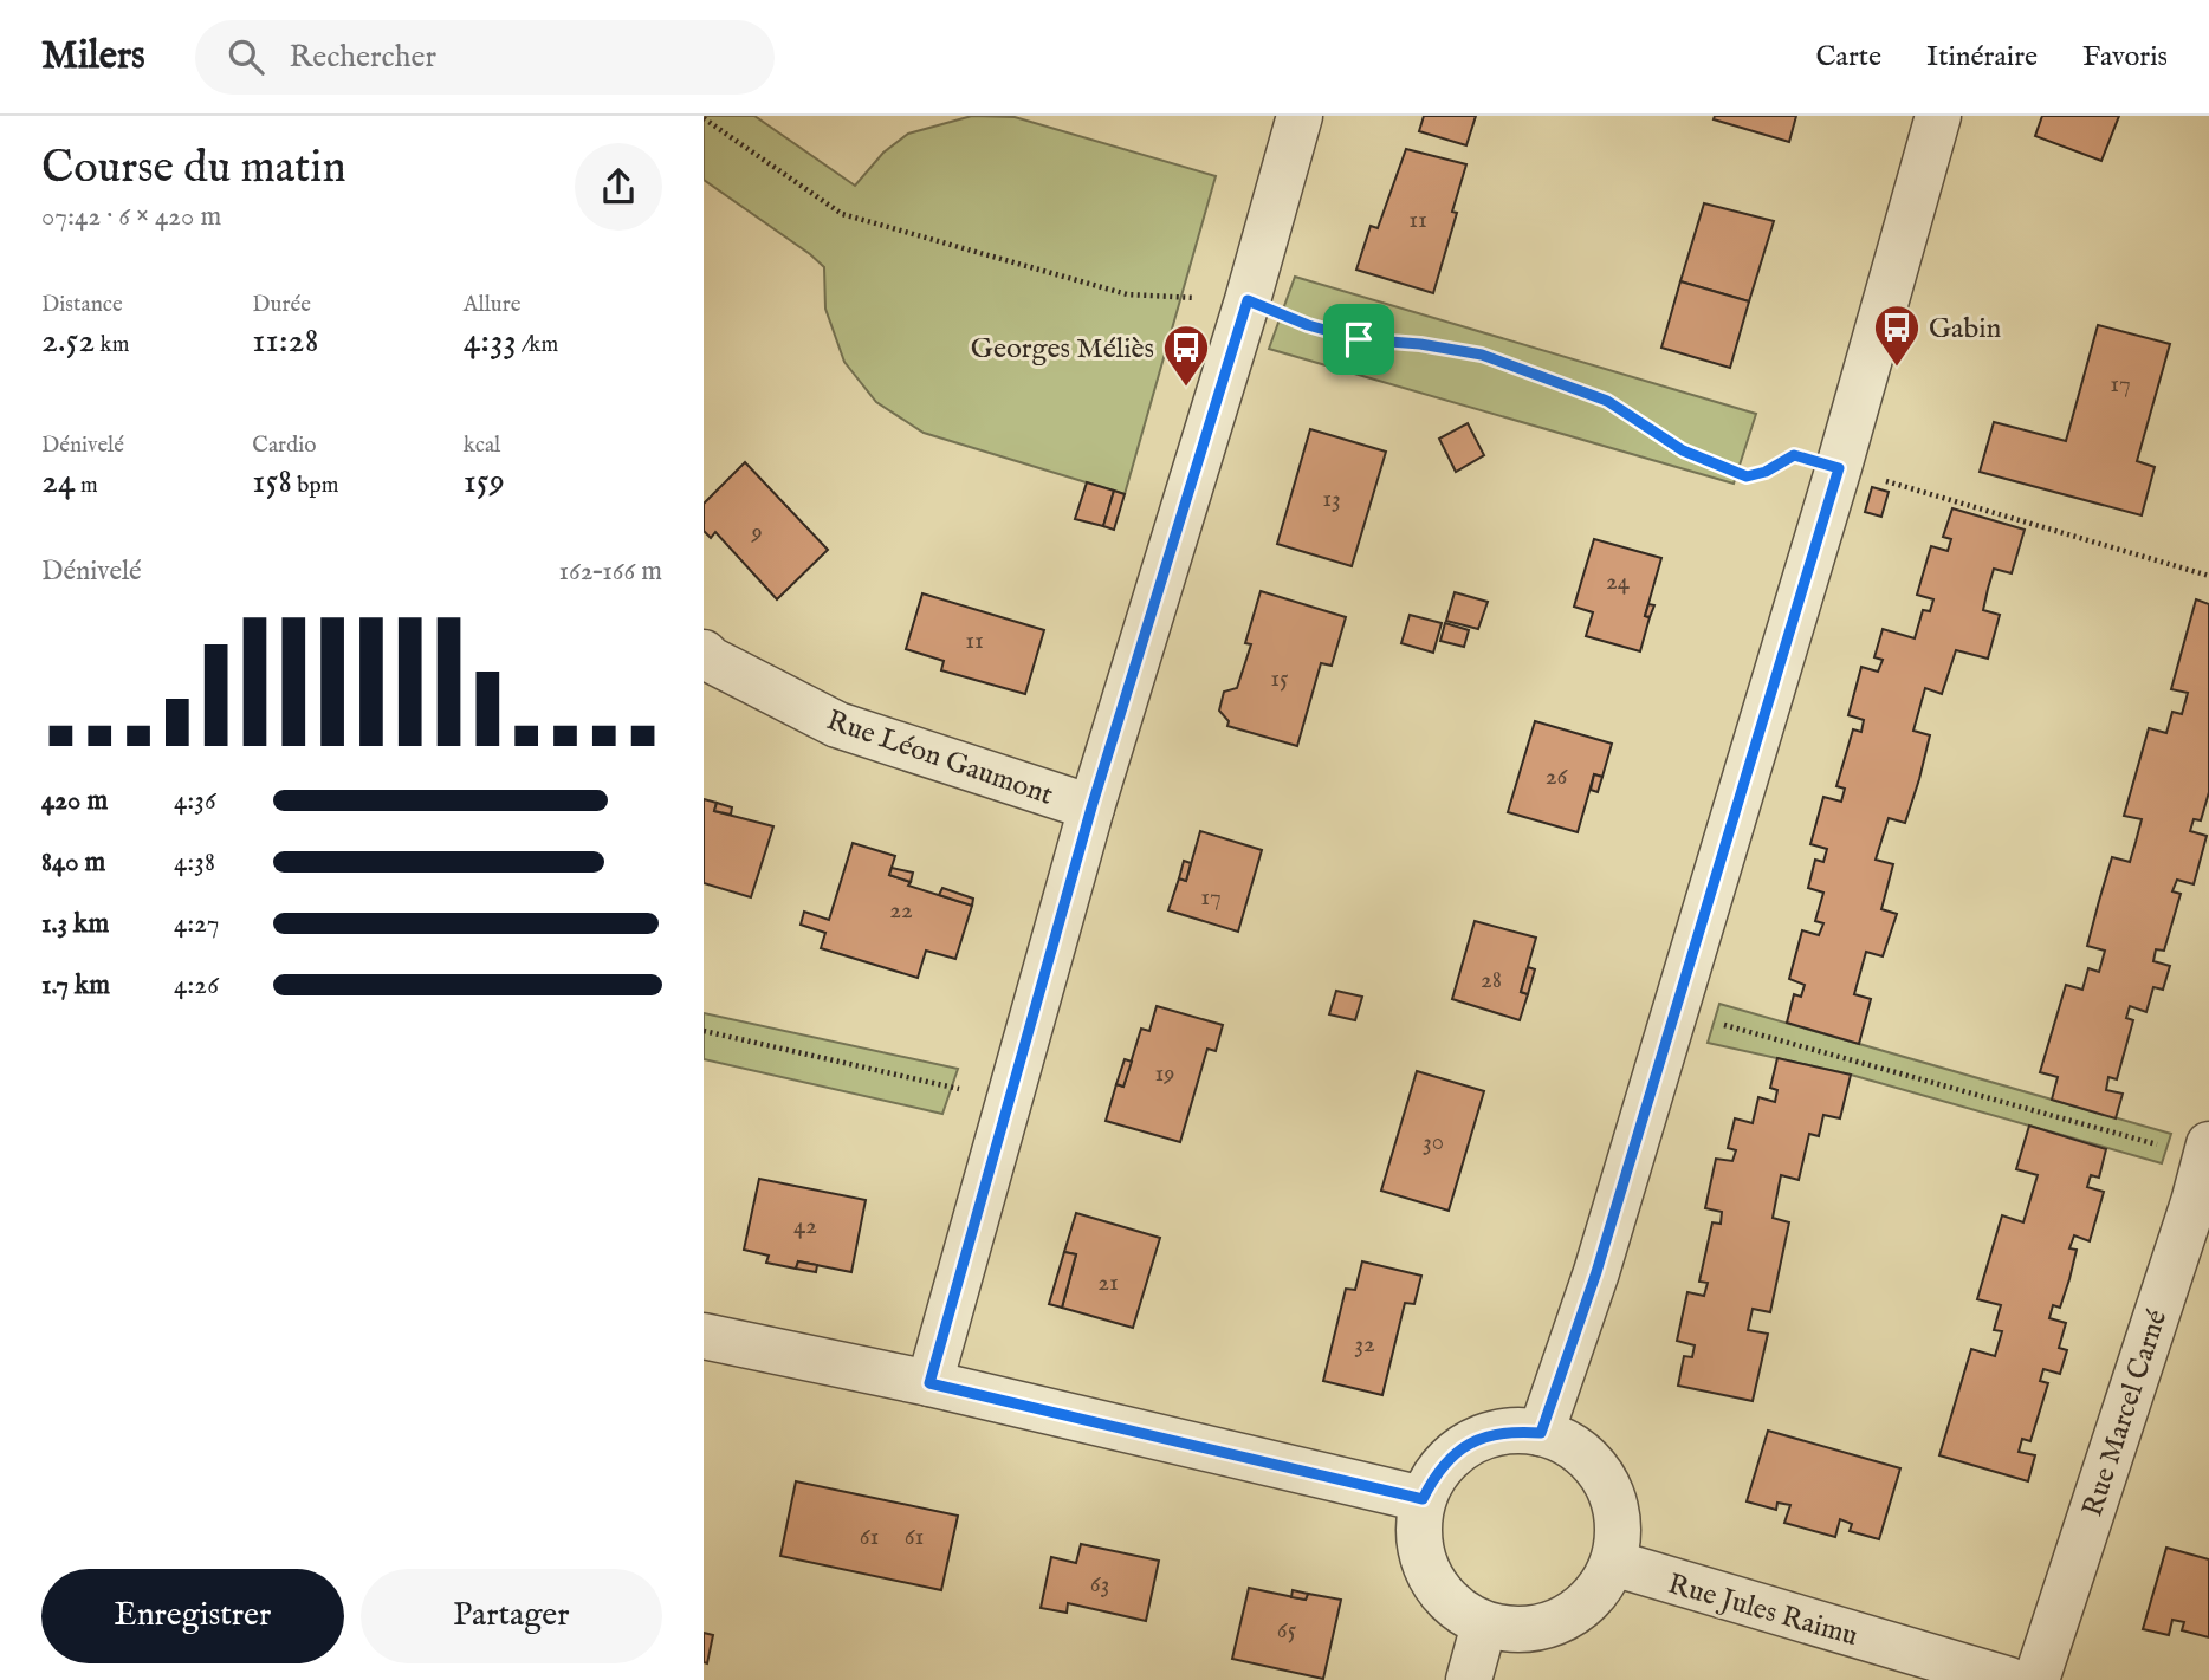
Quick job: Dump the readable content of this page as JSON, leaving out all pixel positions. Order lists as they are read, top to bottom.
{
  "streets": {
    "street": ["Rue Léon Gaumont", "Rue Marcel Carné", "Rue Jules Raimu"]
  },
  "places": {
    "bus stop": ["Gabin", "Georges Méliès"]
  },
  "house_numbers": [
    "11",
    "17",
    "13",
    "9",
    "24",
    "11",
    "15",
    "26",
    "17",
    "22",
    "28",
    "19",
    "30",
    "42",
    "21",
    "32",
    "61",
    "61",
    "63",
    "65"
  ],
  "page": {
    "header": "Milers",
    "search": "Rechercher",
    "nav": ["Carte", "Itinéraire", "Favoris"],
    "heading": ["Course du matin", "07:42 · 6 × 420 m"],
    "stats": [
      ["Distance", "2.52 km"],
      ["Durée", "11:28"],
      ["Allure", "4:33 /km"],
      ["Dénivelé", "24 m"],
      ["Cardio", "158 bpm"],
      ["kcal", "159"]
    ],
    "chart": ["Dénivelé", "162–166 m"],
    "list": [
      {
        "name": "420 m",
        "note": "4:36"
      },
      {
        "name": "840 m",
        "note": "4:38"
      },
      {
        "name": "1.3 km",
        "note": "4:27"
      },
      {
        "name": "1.7 km",
        "note": "4:26"
      }
    ],
    "buttons": ["Enregistrer", "Partager"]
  }
}
